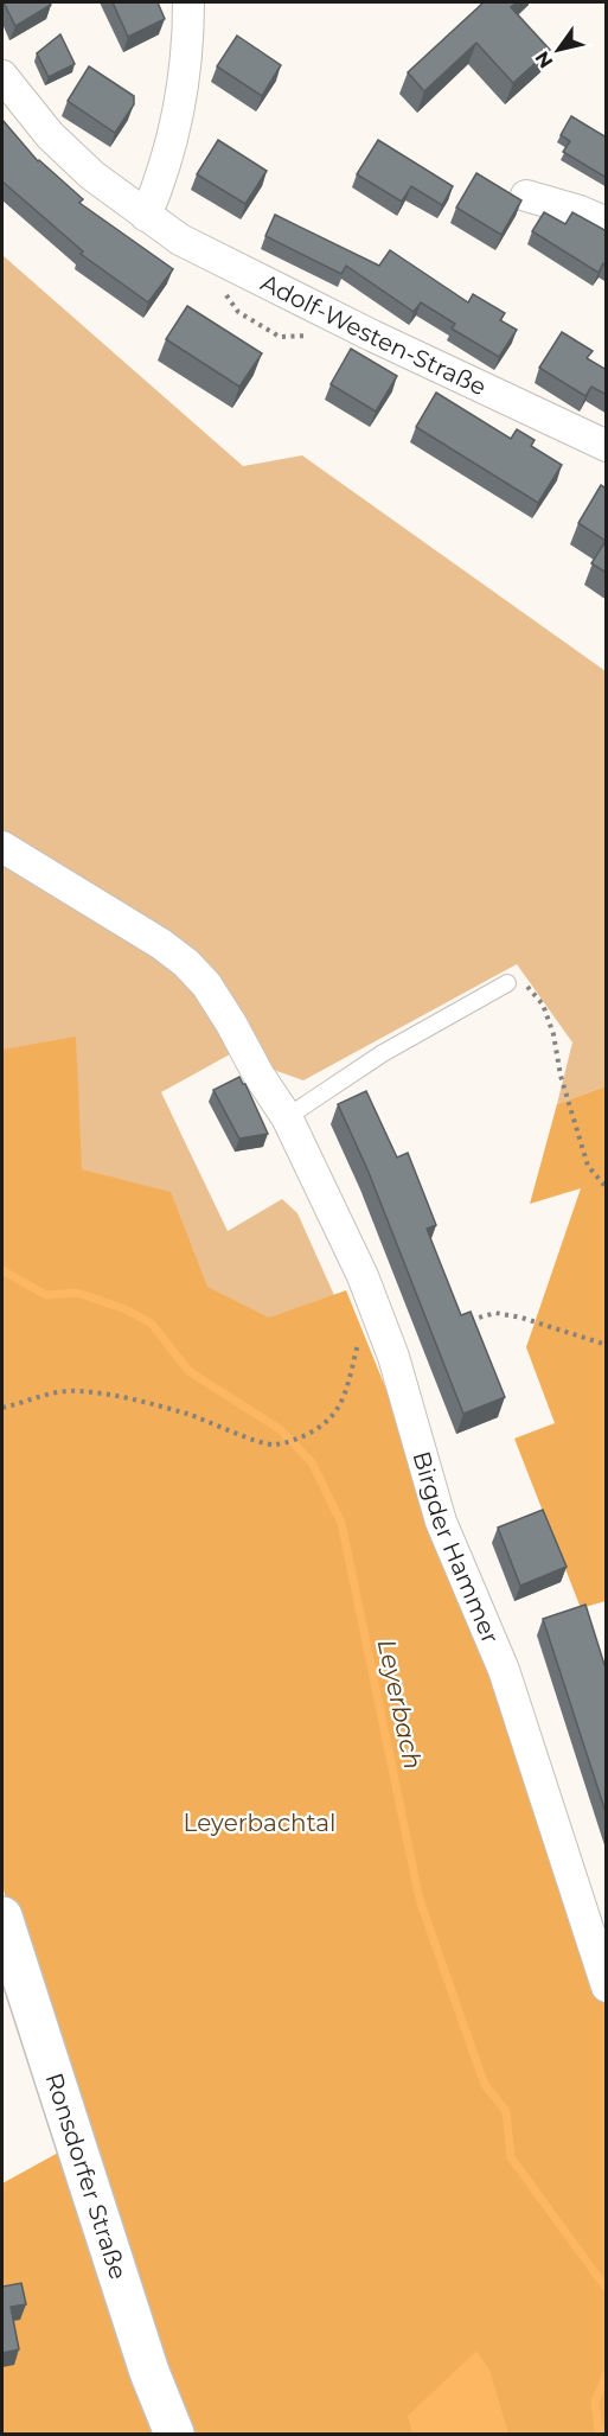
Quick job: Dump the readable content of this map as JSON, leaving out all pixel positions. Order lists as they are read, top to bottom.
{
  "streets": {
    "main road": ["Ronsdorfer Straße"],
    "street": ["Adolf-Westen-Straße", "Birgder Hammer"]
  },
  "water": ["Leyerbach"],
  "parks": ["Leyerbachtal"],
  "north": "bottom left"
}
